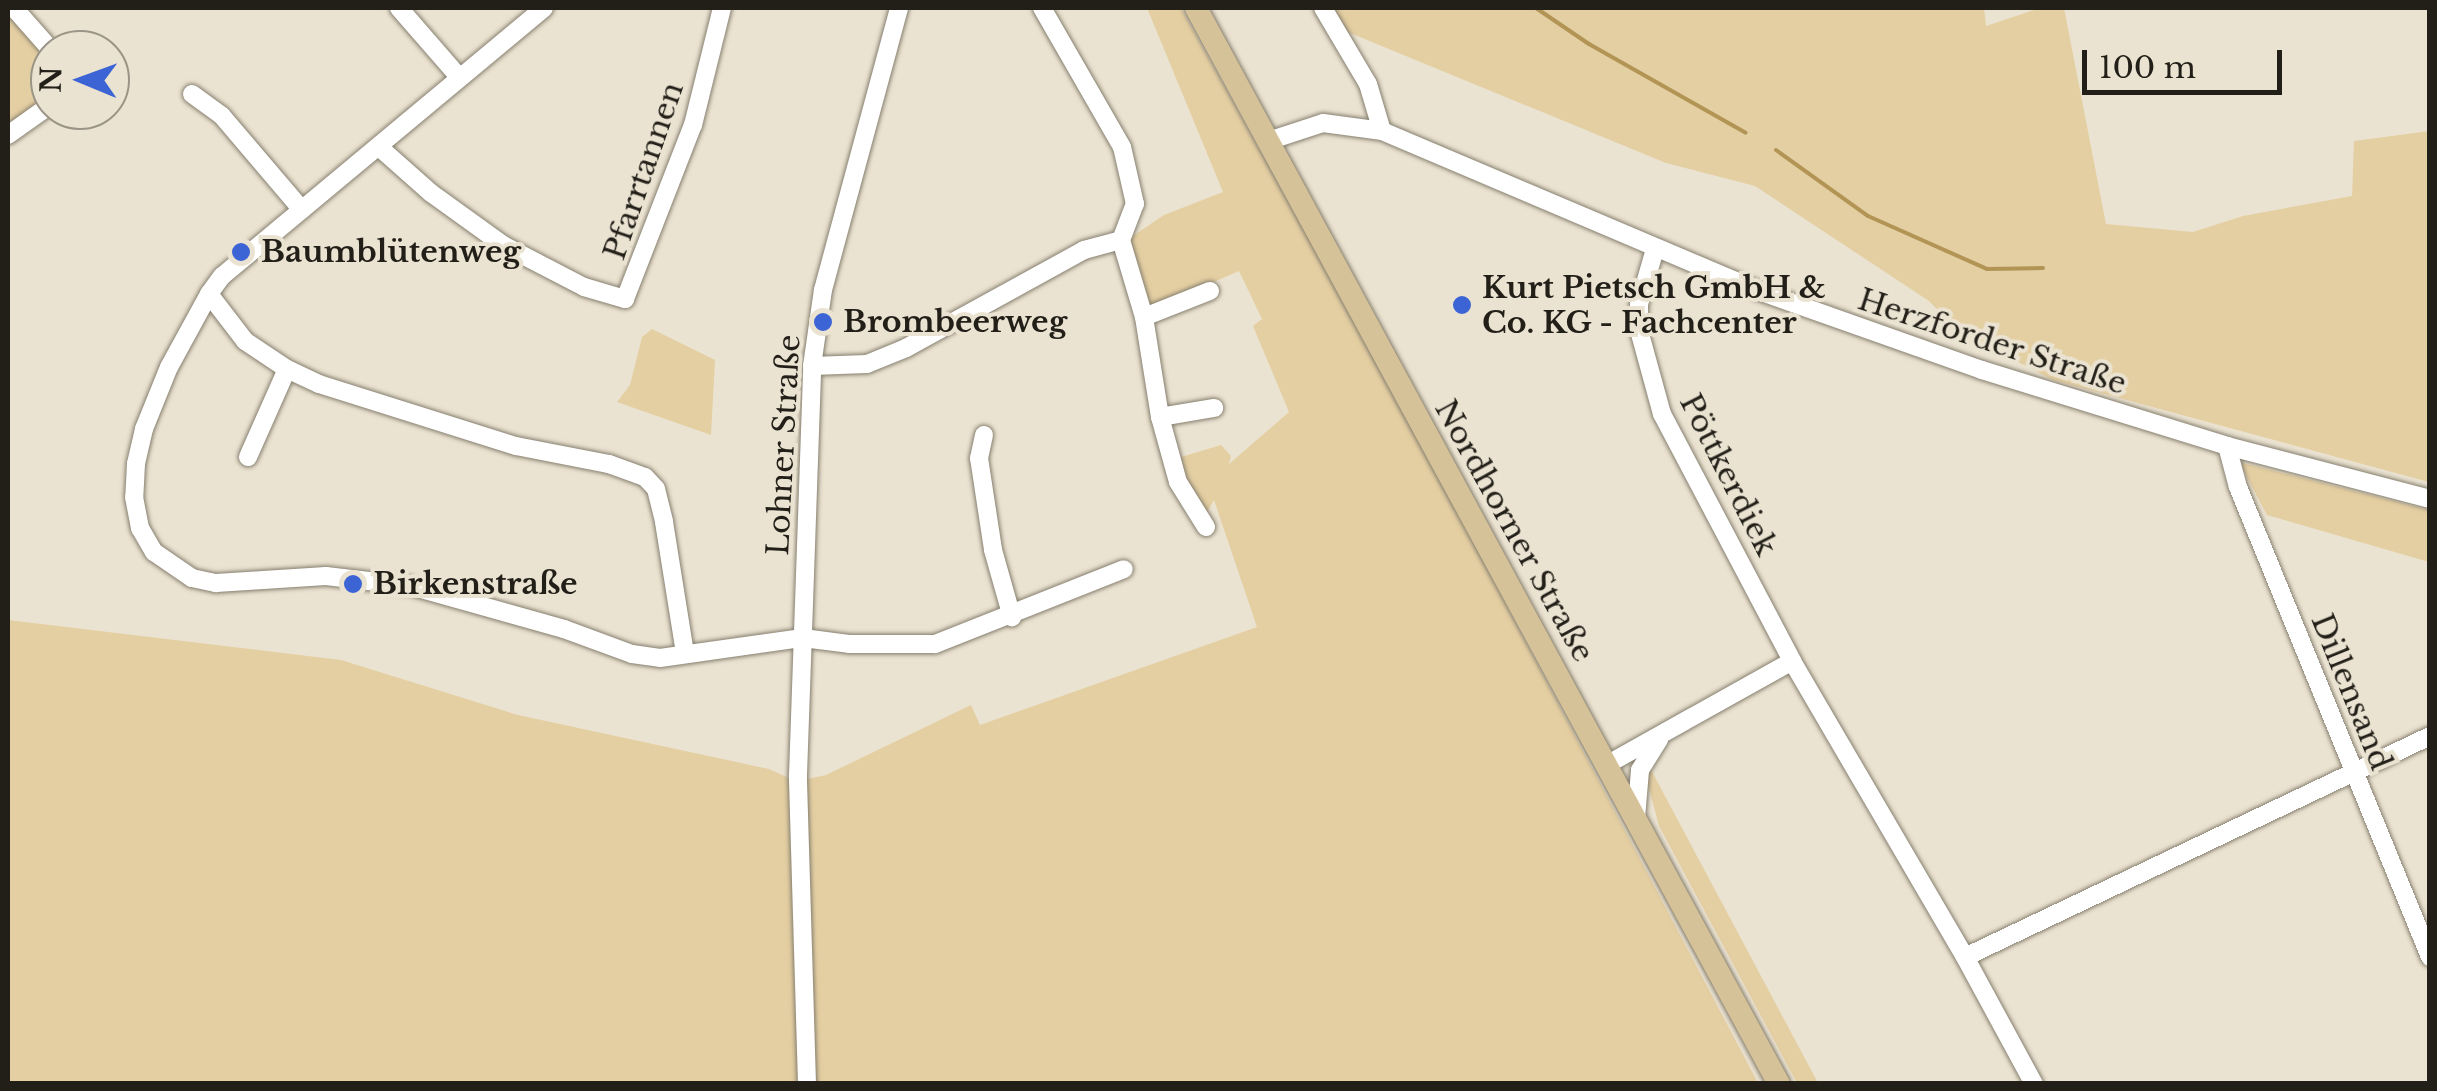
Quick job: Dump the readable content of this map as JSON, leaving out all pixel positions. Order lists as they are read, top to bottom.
{
  "streets": {
    "main road": ["Nordhorner Straße"],
    "street": [
      "Pfarrtannen",
      "Herzforder Straße",
      "Lohner Straße",
      "Pöttkerdiek",
      "Dillensand"
    ]
  },
  "crossings": [
    ["Herzforder Straße", "Pöttkerdiek"],
    ["Herzforder Straße", "Nordhorner Straße"],
    ["Herzforder Straße", "Dillensand"]
  ],
  "places": [
    "Baumblütenweg",
    "Kurt Pietsch GmbH & Co. KG - Fachcenter",
    "Brombeerweg",
    "Birkenstraße"
  ],
  "scale_bar": "100 m",
  "north": "left"
}
